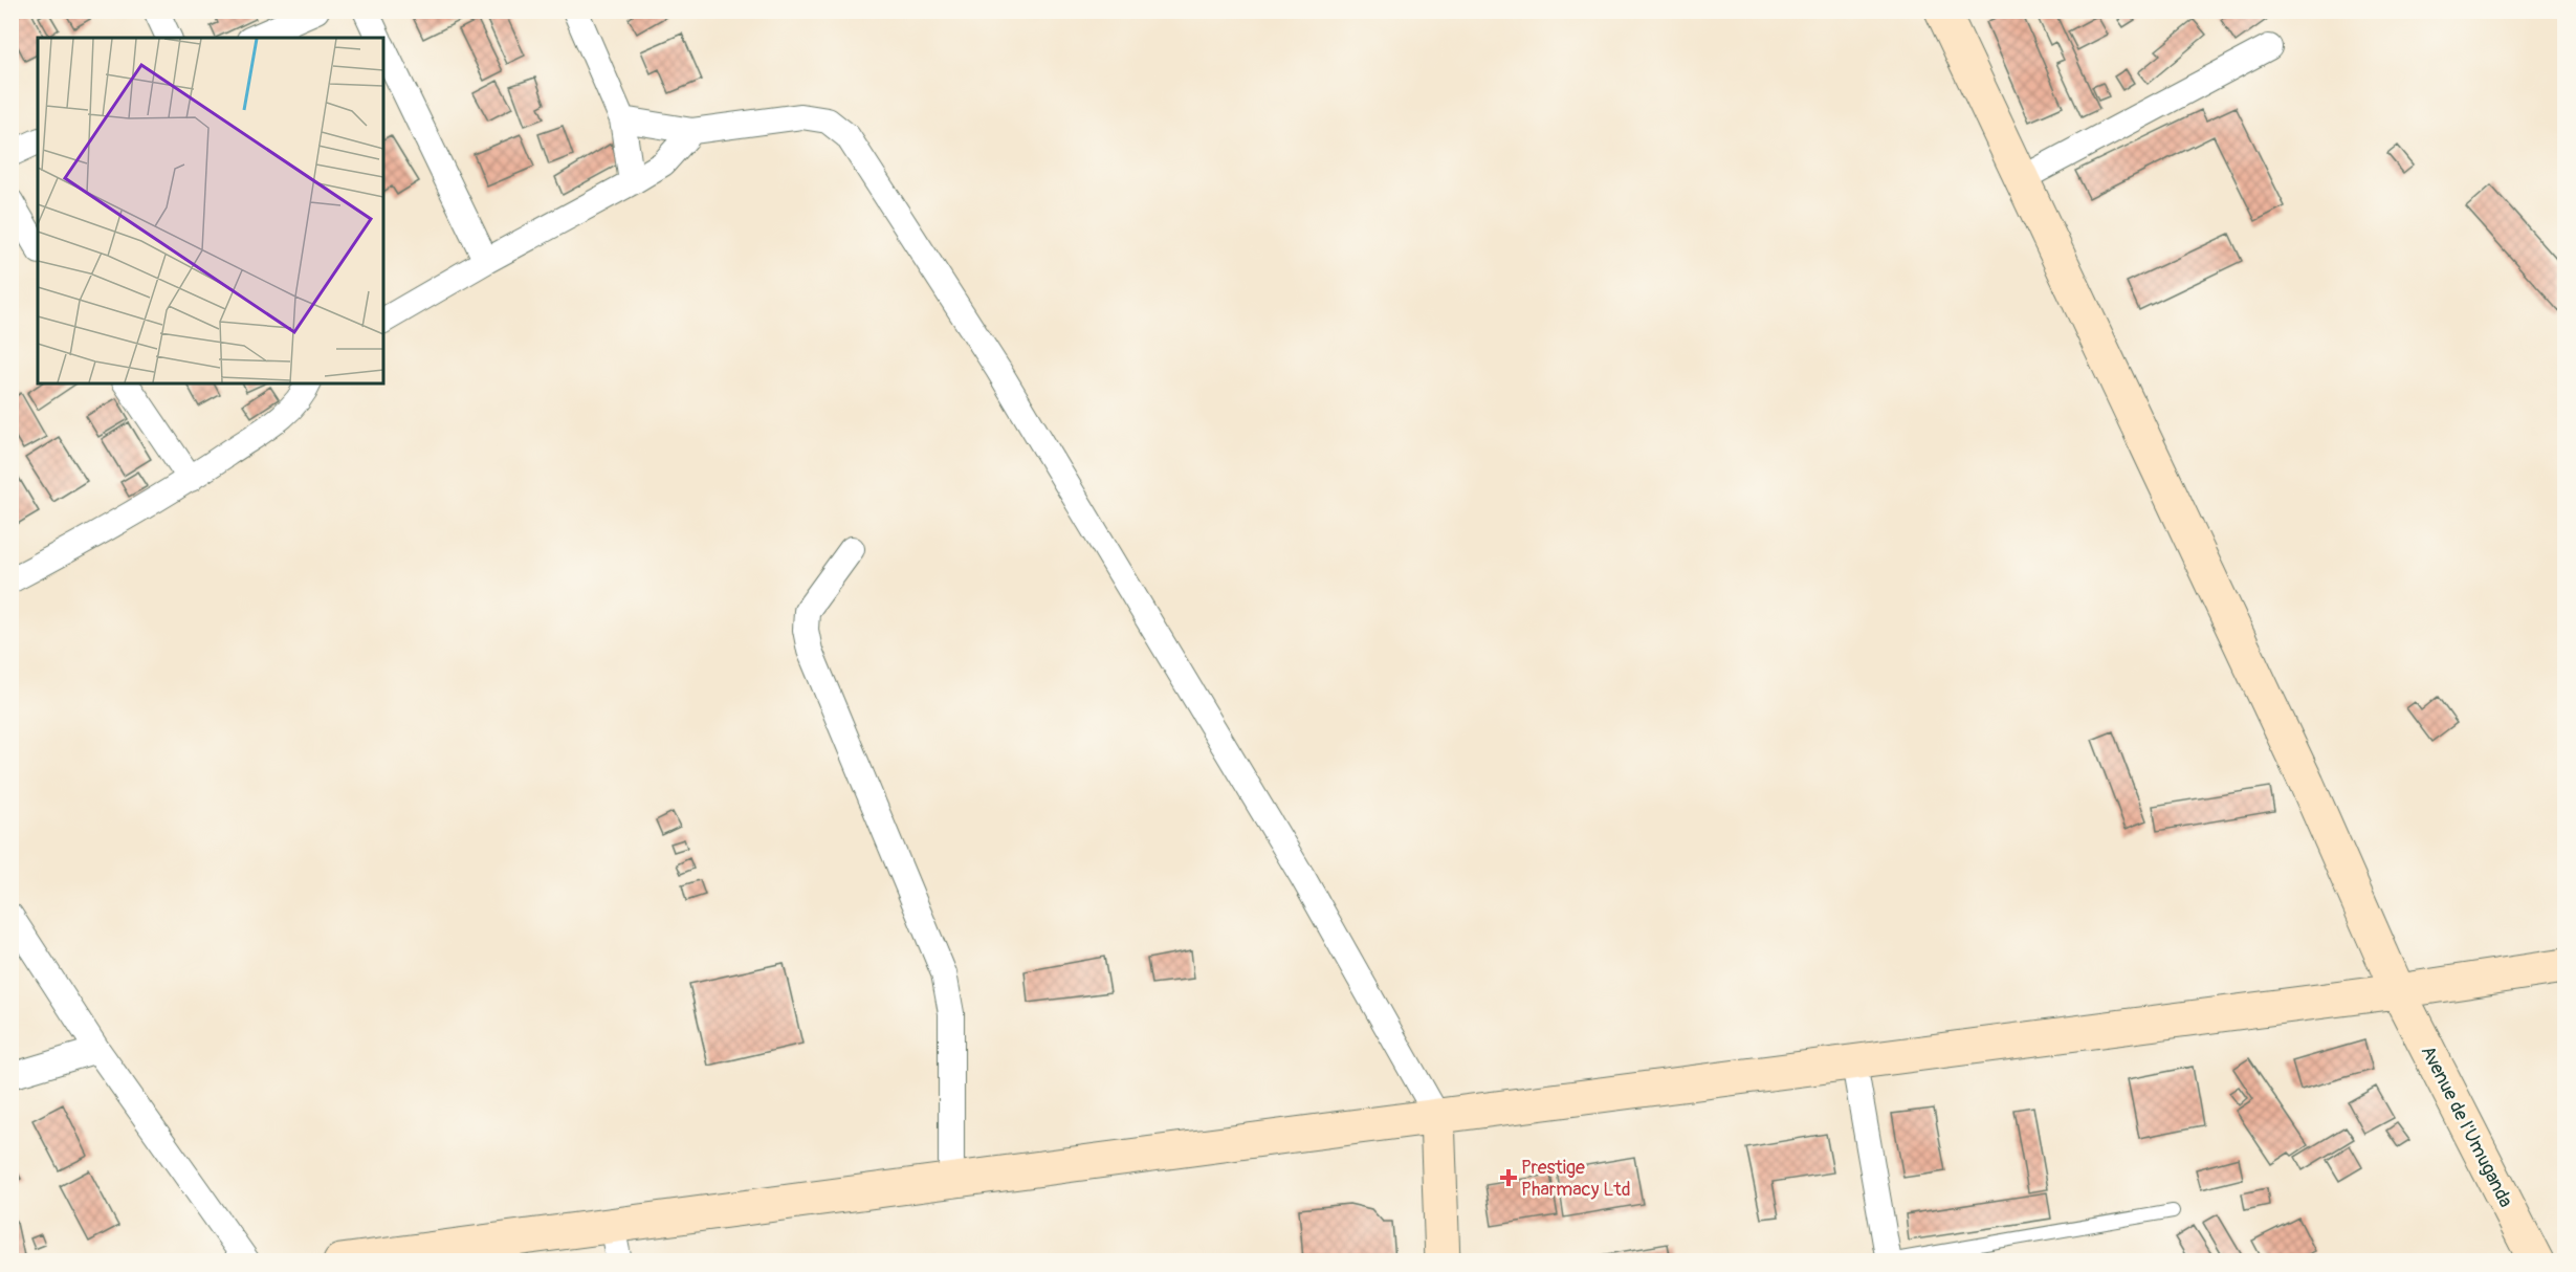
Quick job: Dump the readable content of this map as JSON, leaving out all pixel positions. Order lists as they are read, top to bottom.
{
  "streets": {
    "street": ["Avenue de l'Umuganda"]
  },
  "places": {
    "health": ["Prestige Pharmacy Ltd"]
  }
}
